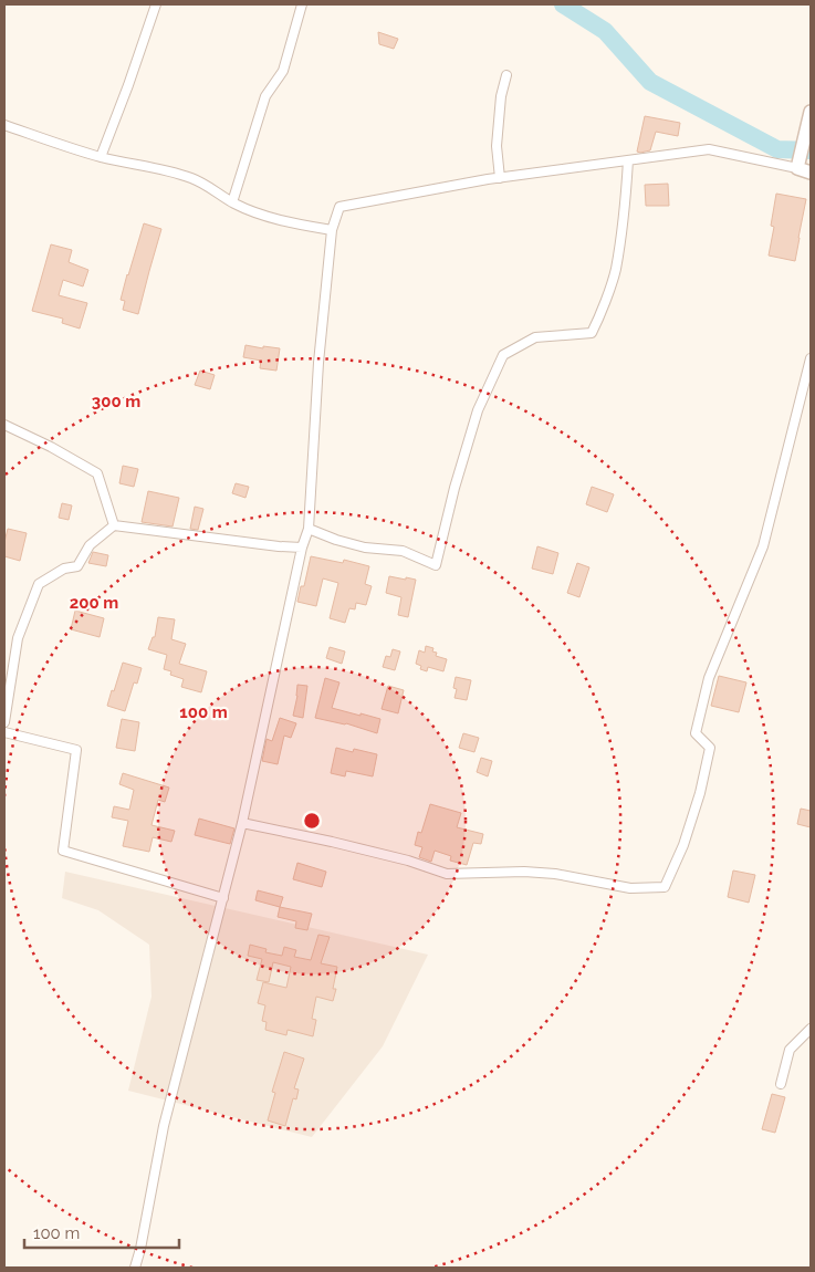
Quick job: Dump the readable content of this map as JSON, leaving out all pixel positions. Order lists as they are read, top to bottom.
{
  "scale_bar": "100 m",
  "rings": ["300 m", "200 m", "100 m"]
}
